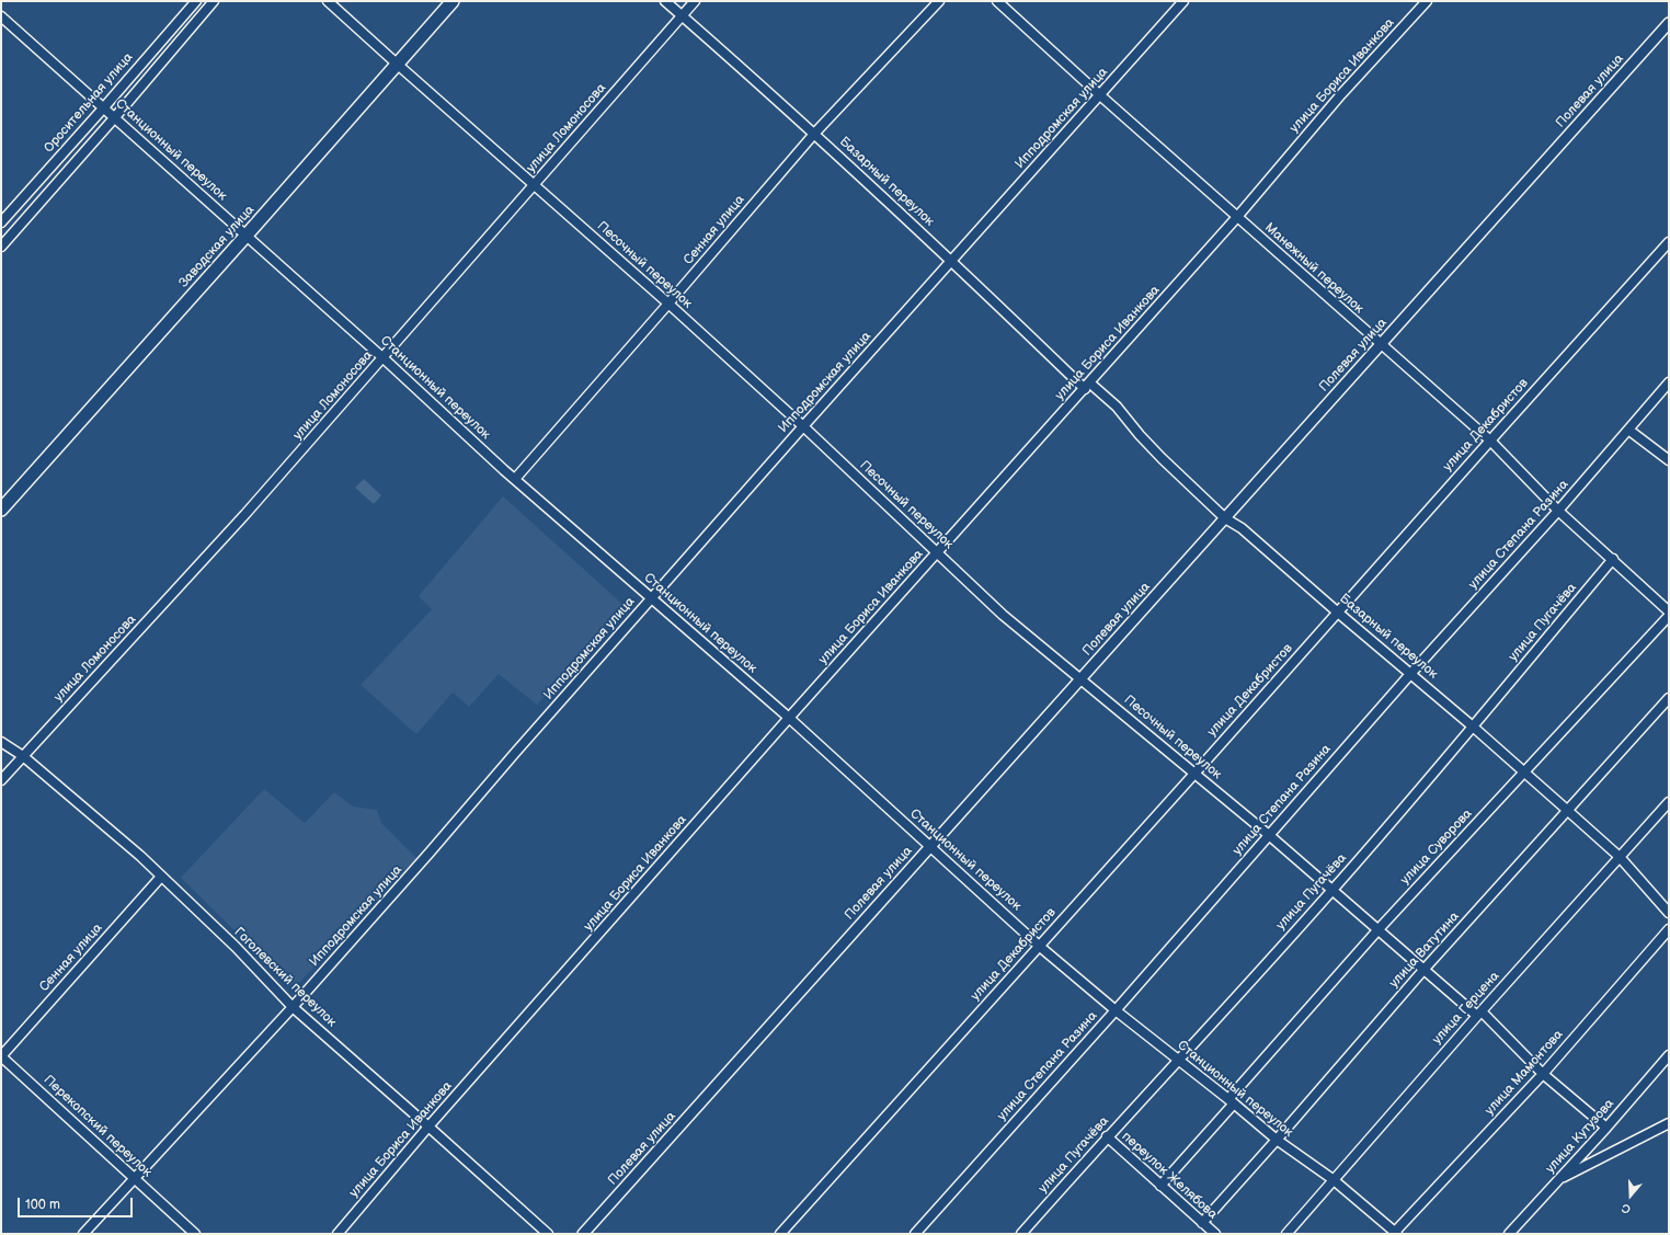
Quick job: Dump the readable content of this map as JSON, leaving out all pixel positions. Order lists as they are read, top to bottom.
{
  "streets": {
    "main road": ["Заводская улица"],
    "street": [
      "улица Бориса Иванкова",
      "Полевая улица",
      "Оросительная улица",
      "Ипподромская улица",
      "улица Ломоносова",
      "Станционный переулок",
      "Базарный переулок",
      "Сенная улица",
      "Песочный переулок",
      "Манежный переулок",
      "улица Декабристов",
      "улица Степана Разина",
      "улица Пугачёва",
      "улица Суворова",
      "улица Ватутина",
      "Гоголевский переулок",
      "улица Герцена",
      "улица Мамонтова",
      "Перекопский переулок",
      "улица Кутузова",
      "переулок Желябова"
    ]
  },
  "crossings": [
    ["улица Бориса Иванкова", "Станционный переулок"],
    ["улица Бориса Иванкова", "Базарный переулок"],
    ["улица Бориса Иванкова", "Песочный переулок"],
    ["улица Бориса Иванкова", "Манежный переулок"],
    ["улица Бориса Иванкова", "Гоголевский переулок"],
    ["Полевая улица", "Станционный переулок"],
    ["Полевая улица", "Базарный переулок"],
    ["Полевая улица", "Песочный переулок"],
    ["Полевая улица", "Манежный переулок"],
    ["Оросительная улица", "Станционный переулок"],
    ["Ипподромская улица", "Станционный переулок"],
    ["Ипподромская улица", "Базарный переулок"],
    ["Ипподромская улица", "Песочный переулок"],
    ["Ипподромская улица", "Манежный переулок"],
    ["Ипподромская улица", "Гоголевский переулок"],
    ["Ипподромская улица", "Перекопский переулок"],
    ["улица Ломоносова", "Станционный переулок"],
    ["улица Ломоносова", "Базарный переулок"],
    ["улица Ломоносова", "Песочный переулок"],
    ["улица Ломоносова", "Гоголевский переулок"],
    ["Станционный переулок", "Сенная улица"],
    ["Станционный переулок", "Заводская улица"],
    ["Станционный переулок", "улица Декабристов"],
    ["Станционный переулок", "улица Степана Разина"],
    ["Станционный переулок", "улица Пугачёва"],
    ["Станционный переулок", "улица Суворова"],
    ["Станционный переулок", "улица Ватутина"],
    ["Станционный переулок", "улица Герцена"],
    ["Станционный переулок", "улица Мамонтова"],
    ["Базарный переулок", "Сенная улица"],
    ["Базарный переулок", "улица Декабристов"],
    ["Базарный переулок", "улица Степана Разина"],
    ["Базарный переулок", "улица Пугачёва"],
    ["Базарный переулок", "улица Суворова"],
    ["Базарный переулок", "улица Ватутина"],
    ["Базарный переулок", "улица Герцена"],
    ["Сенная улица", "Песочный переулок"],
    ["Сенная улица", "Гоголевский переулок"],
    ["Сенная улица", "Перекопский переулок"],
    ["Заводская улица", "Песочный переулок"],
    ["Песочный переулок", "улица Декабристов"],
    ["Песочный переулок", "улица Степана Разина"],
    ["Песочный переулок", "улица Пугачёва"],
    ["Песочный переулок", "улица Суворова"],
    ["Песочный переулок", "улица Ватутина"],
    ["Песочный переулок", "улица Герцена"],
    ["Песочный переулок", "улица Мамонтова"],
    ["Песочный переулок", "улица Кутузова"],
    ["Манежный переулок", "улица Декабристов"],
    ["Манежный переулок", "улица Степана Разина"],
    ["Манежный переулок", "улица Пугачёва"],
    ["улица Пугачёва", "переулок Желябова"],
    ["улица Суворова", "переулок Желябова"],
    ["улица Ватутина", "переулок Желябова"]
  ],
  "scale_bar": "100 m",
  "north": "bottom"
}
